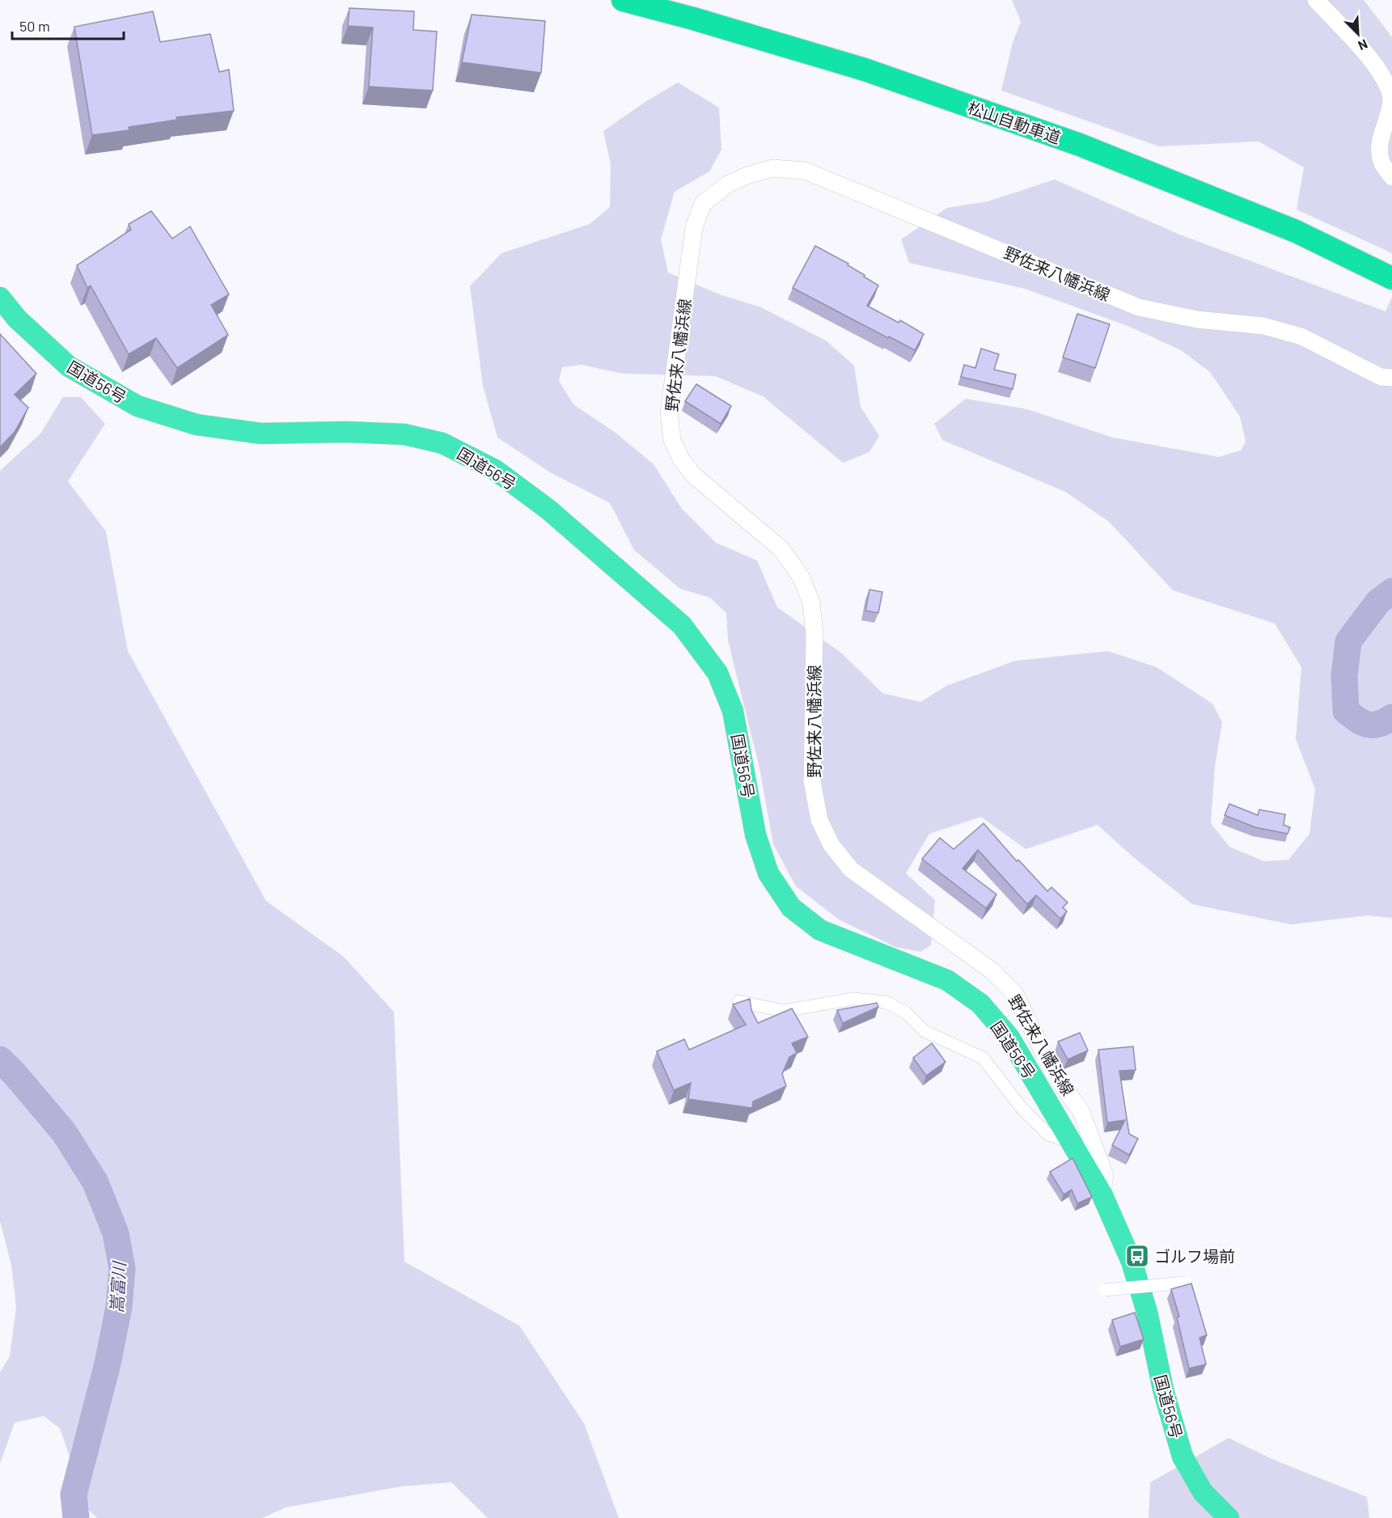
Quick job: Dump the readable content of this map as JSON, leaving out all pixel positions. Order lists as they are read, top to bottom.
{
  "streets": {
    "highway": ["松山自動車道", "国道56号"],
    "main road": ["野佐来八幡浜線"]
  },
  "crossings": [
    ["野佐来八幡浜線", "国道56号"]
  ],
  "water": ["嵩富川"],
  "places": {
    "bus stop": ["ゴルフ場前"]
  },
  "scale_bar": "50 m",
  "north": "bottom right"
}
